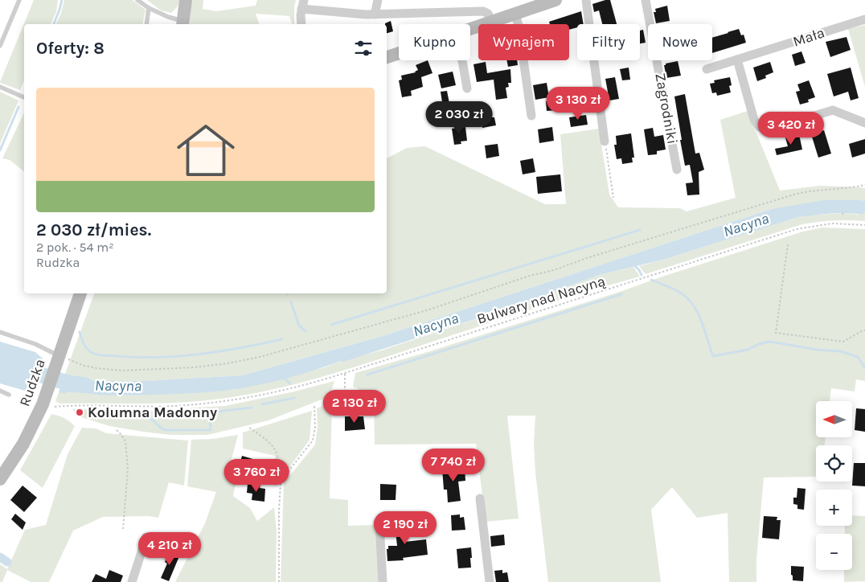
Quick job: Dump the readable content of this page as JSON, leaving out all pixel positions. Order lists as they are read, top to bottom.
{
  "streets": {
    "main road": ["Rudzka"],
    "street": ["Mała", "Zagrodniki"],
    "path": ["Bulwary nad Nacyną"]
  },
  "water": ["Nacyna"],
  "places": ["Kolumna Madonny"],
  "north": "left",
  "page": {
    "chip": [
      "Kupno",
      "Wynajem",
      "Filtry",
      "Nowe"
    ],
    "heading": "Oferty: 8",
    "list": [
      {
        "name": "2 030 zł/mies.",
        "note": "2 pok. · 54 m² · Rudzka"
      }
    ],
    "price": [
      "3 130 zł",
      "2 030 zł",
      "3 420 zł",
      "2 130 zł",
      "7 740 zł",
      "3 760 zł",
      "2 190 zł",
      "4 210 zł"
    ],
    "map_buttons": ["+", "−"]
  }
}
